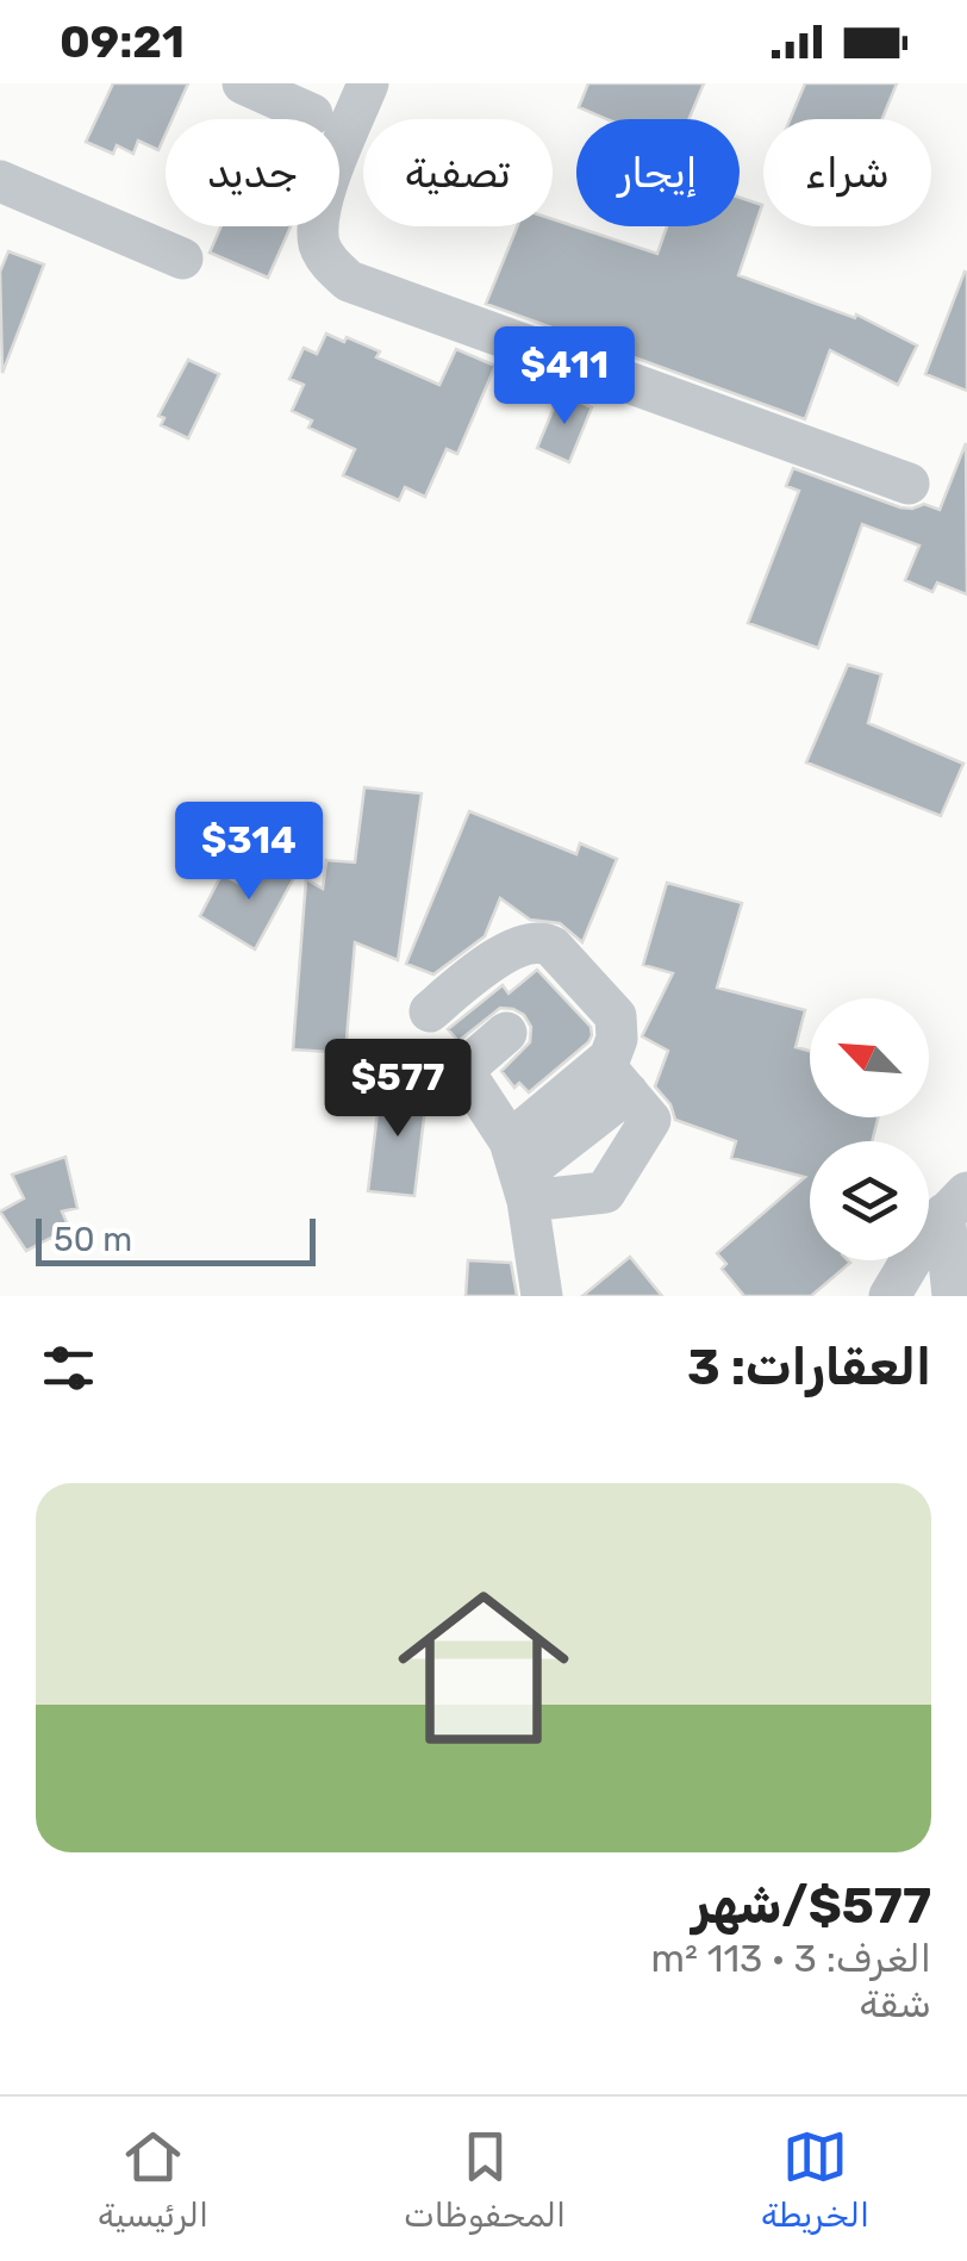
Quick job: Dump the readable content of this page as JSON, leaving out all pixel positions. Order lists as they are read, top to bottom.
{
  "scale_bar": "50 m",
  "north": "top left",
  "page": {
    "status": "09:21",
    "chip": [
      "شراء",
      "إيجار",
      "تصفية",
      "جديد"
    ],
    "price": ["$411", "$314", "$577"],
    "scale": "50 m",
    "heading": "العقارات: 3",
    "list": [
      {
        "name": "$577/شهر",
        "note": "الغرف: 3 · 113 m² · شقة"
      }
    ],
    "tabs": ["الخريطة", "المحفوظات", "الرئيسية"]
  }
}
